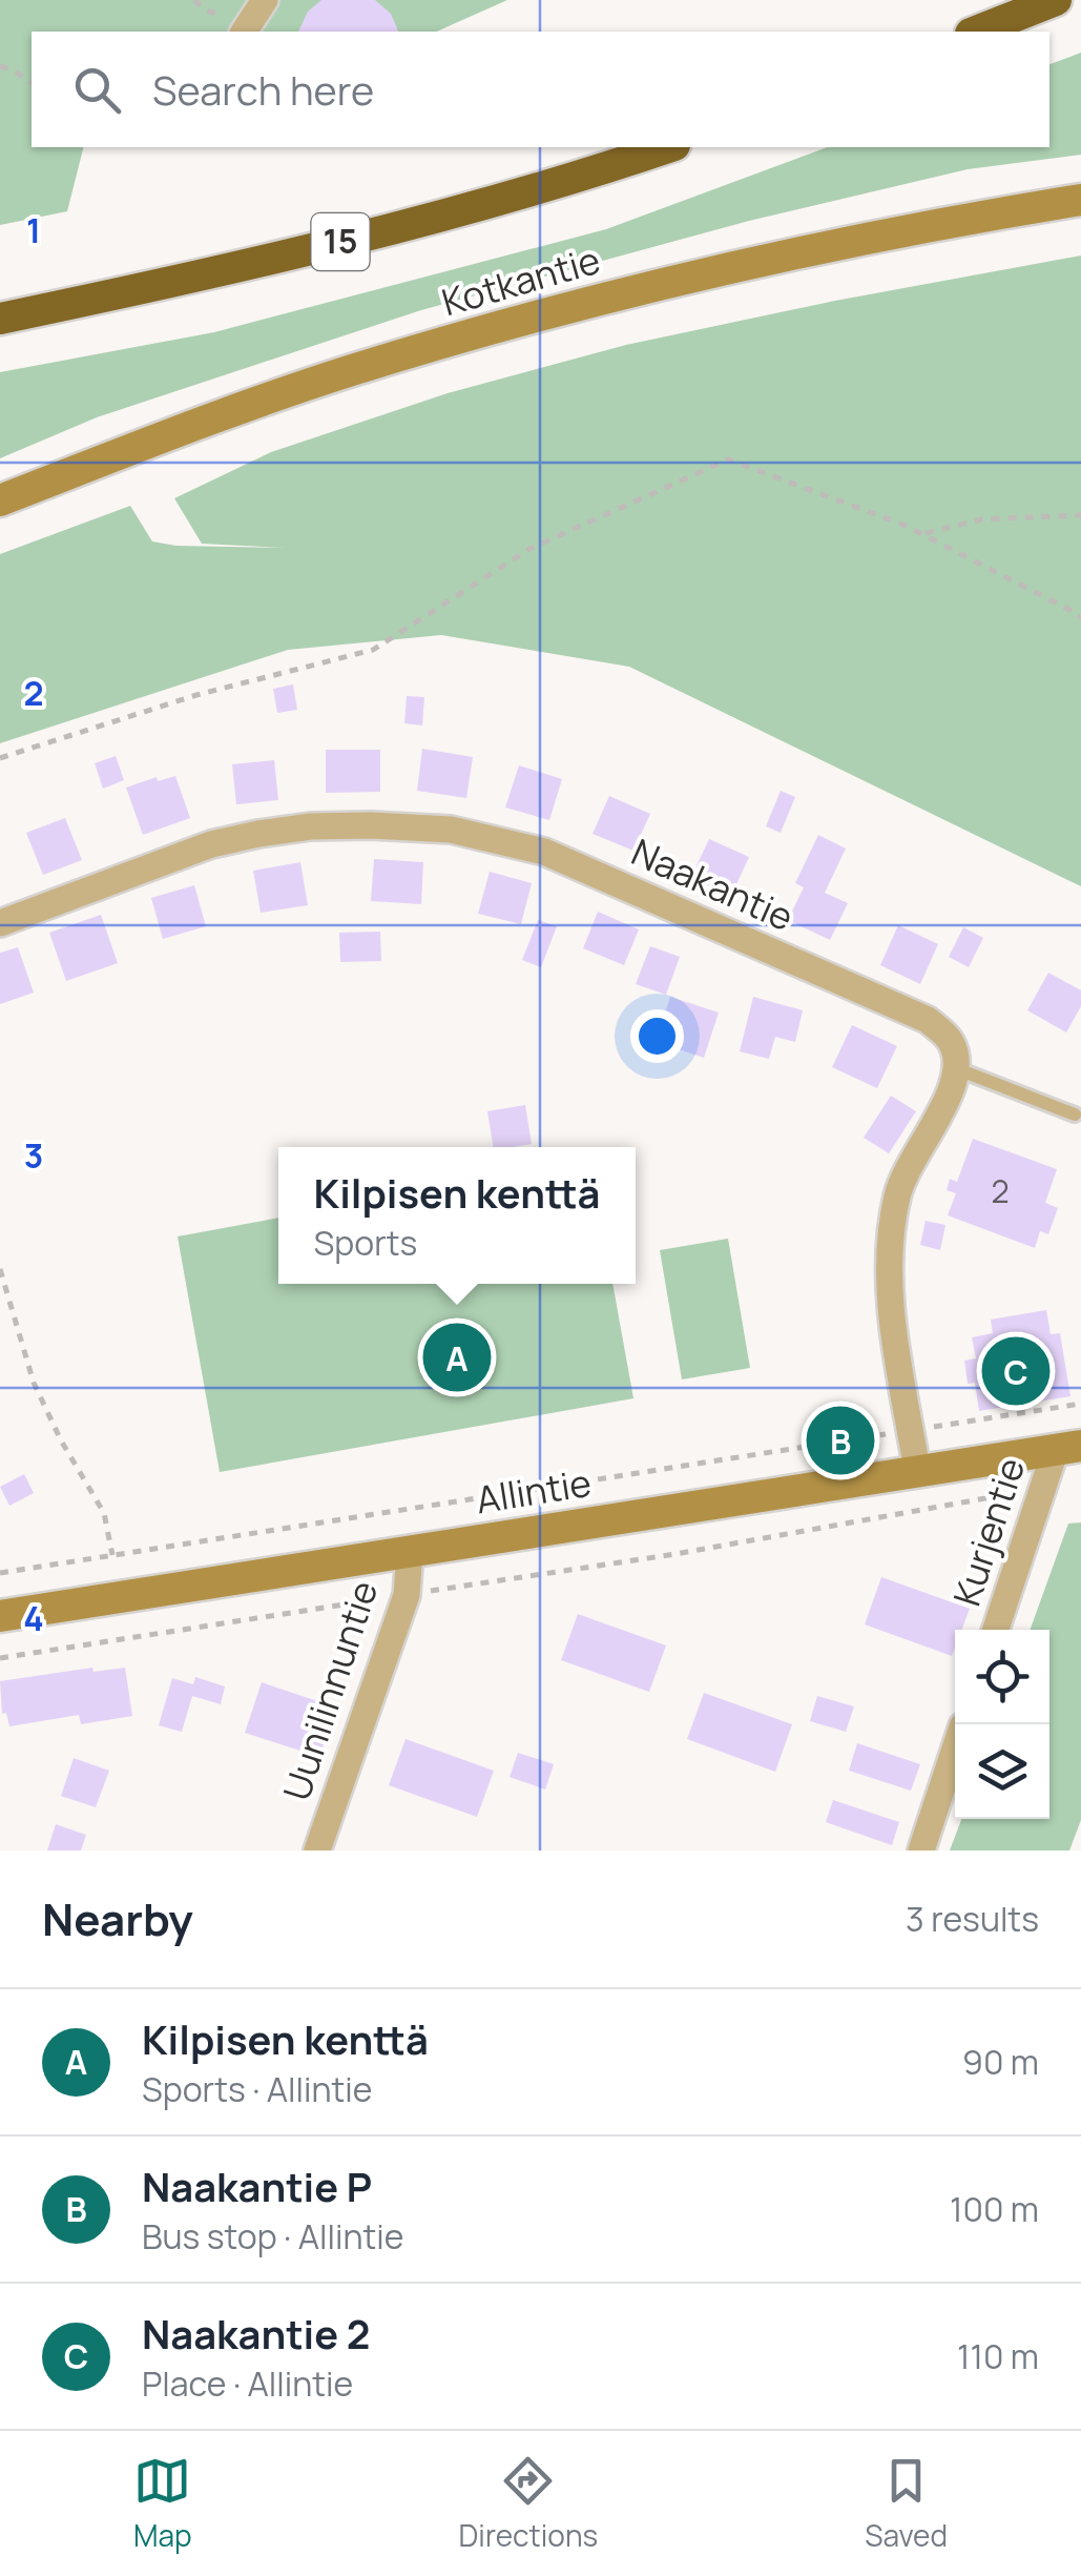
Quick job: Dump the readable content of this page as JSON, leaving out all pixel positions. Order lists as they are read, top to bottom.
{
  "streets": {
    "highway": ["15"],
    "street": [
      "Kotkantie",
      "Naakantie",
      "Allintie",
      "Kurjentie",
      "Uunilinnuntie"
    ]
  },
  "crossings": [
    ["Allintie", "Kurjentie"],
    ["Allintie", "Uunilinnuntie"]
  ],
  "house_numbers": ["2"],
  "page": {
    "search": "Search here",
    "popup": ["Kilpisen kenttä", "Sports"],
    "pins": ["A", "C", "B"],
    "heading": ["Nearby", "3 results"],
    "list": [
      {
        "mark": "A",
        "name": "Kilpisen kenttä",
        "note": "Sports · Allintie",
        "value": "90 m"
      },
      {
        "mark": "B",
        "name": "Naakantie P",
        "note": "Bus stop · Allintie",
        "value": "100 m"
      },
      {
        "mark": "C",
        "name": "Naakantie 2",
        "note": "Place · Allintie",
        "value": "110 m"
      }
    ],
    "nav": ["Map", "Directions", "Saved"]
  },
  "grid": {
    "rows": [
      "1",
      "2",
      "3",
      "4"
    ]
  }
}
